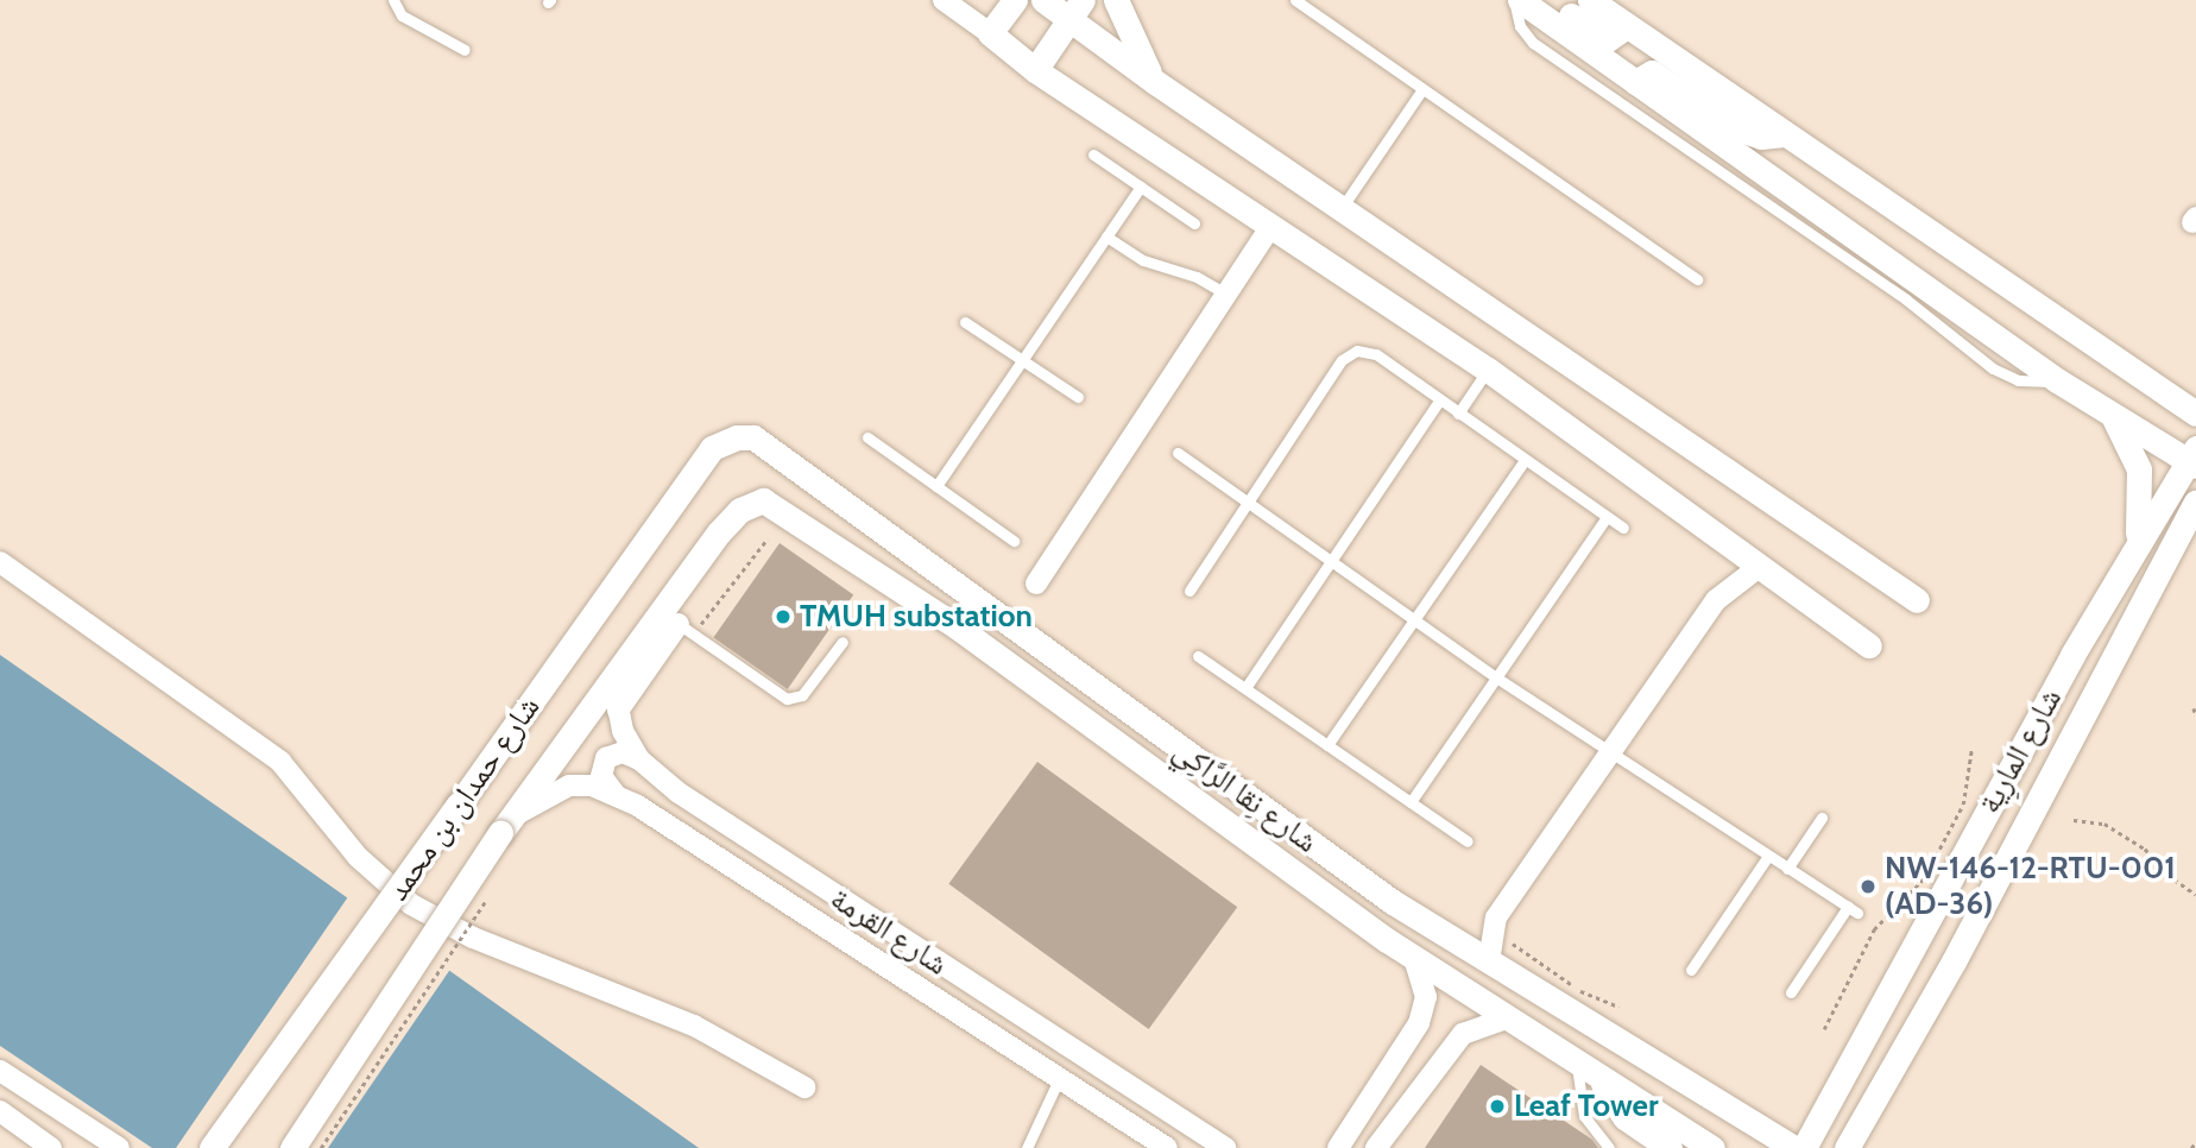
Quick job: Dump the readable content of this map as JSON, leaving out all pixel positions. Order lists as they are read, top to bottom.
{
  "streets": {
    "street": [
      "شارع المارِية",
      "شارع نِقا الرَّاكِي",
      "شارع حمدان بن محمد",
      "شارع القرمة"
    ]
  },
  "crossings": [
    ["شارع نِقا الرَّاكِي", "شارع حمدان بن محمد"],
    ["شارع حمدان بن محمد", "شارع القرمة"]
  ],
  "places": ["TMUH substation", "NW-146-12-RTU-001 (AD-36)", "Leaf Tower"]
}
